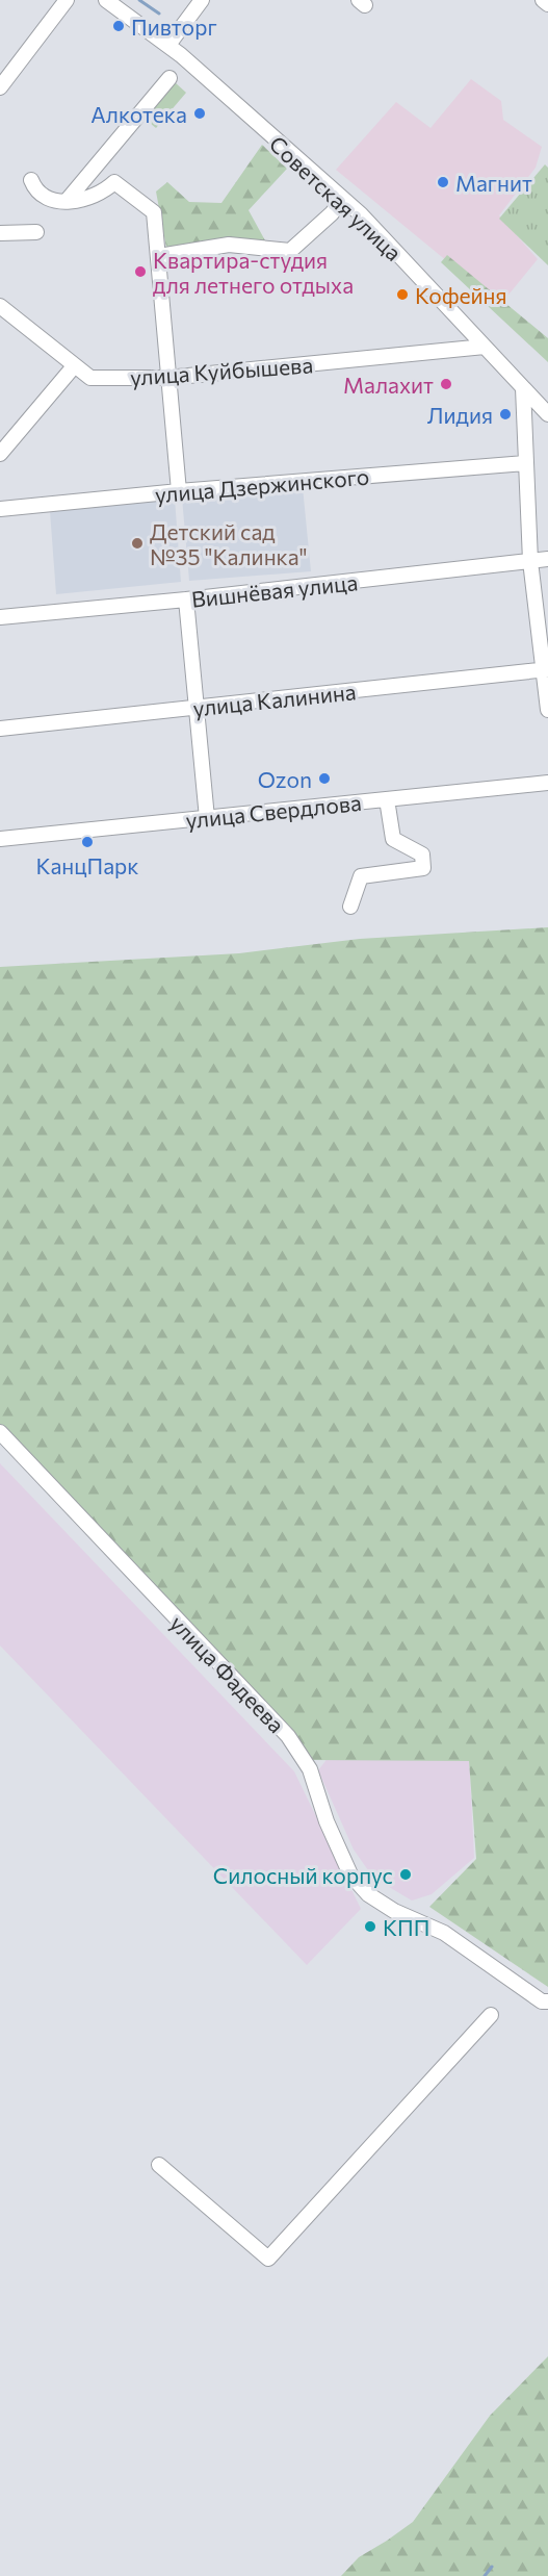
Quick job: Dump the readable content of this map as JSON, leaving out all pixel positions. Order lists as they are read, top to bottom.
{
  "streets": {
    "street": [
      "Советская улица",
      "улица Куйбышева",
      "улица Дзержинского",
      "Вишнёвая улица",
      "улица Калинина",
      "улица Свердлова",
      "улица Фадеева"
    ]
  },
  "crossings": [
    ["Советская улица", "улица Куйбышева"]
  ],
  "places": [
    "Пивторг",
    "Алкотека",
    "Магнит",
    "Квартира-студия для летнего отдыха",
    "Кофейня",
    "Малахит",
    "Лидия",
    "Детский сад №35 \"Калинка\"",
    "Ozon",
    "КанцПарк",
    "Силосный корпус",
    "КПП"
  ]
}
